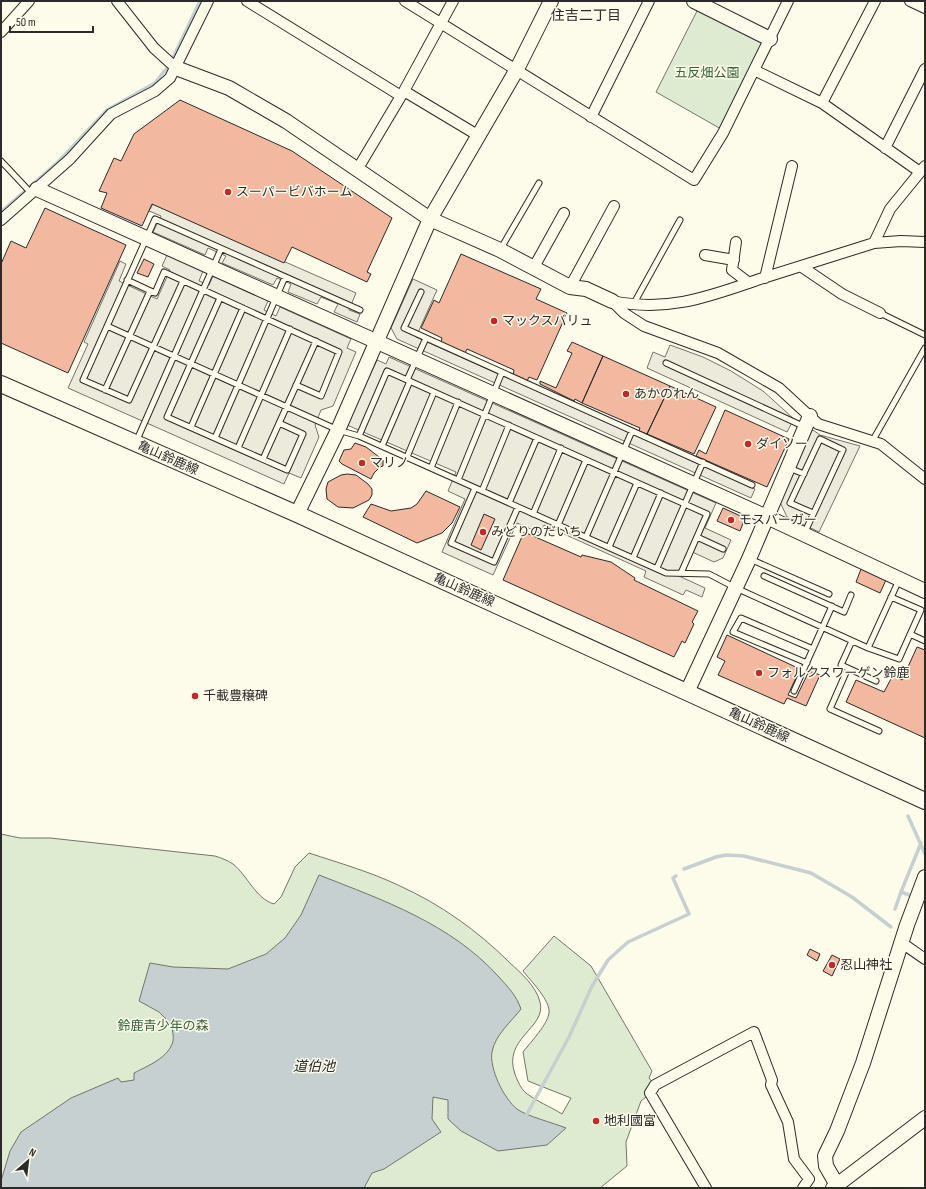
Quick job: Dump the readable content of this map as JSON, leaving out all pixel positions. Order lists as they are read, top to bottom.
{
  "streets": {
    "main road": ["亀山鈴鹿線"]
  },
  "districts": ["住吉二丁目"],
  "water": ["道伯池"],
  "parks": ["五反畑公園", "鈴鹿青少年の森"],
  "places": [
    "スーパービバホーム",
    "マックスバリュ",
    "あかのれん",
    "ダイソー",
    "マリノ",
    "モスバーガー",
    "みどりのだいち",
    "フォルクスワーゲン鈴鹿",
    "千載豊穣碑",
    "忍山神社",
    "地利國富"
  ],
  "scale_bar": "50 m",
  "north": "top right"
}
